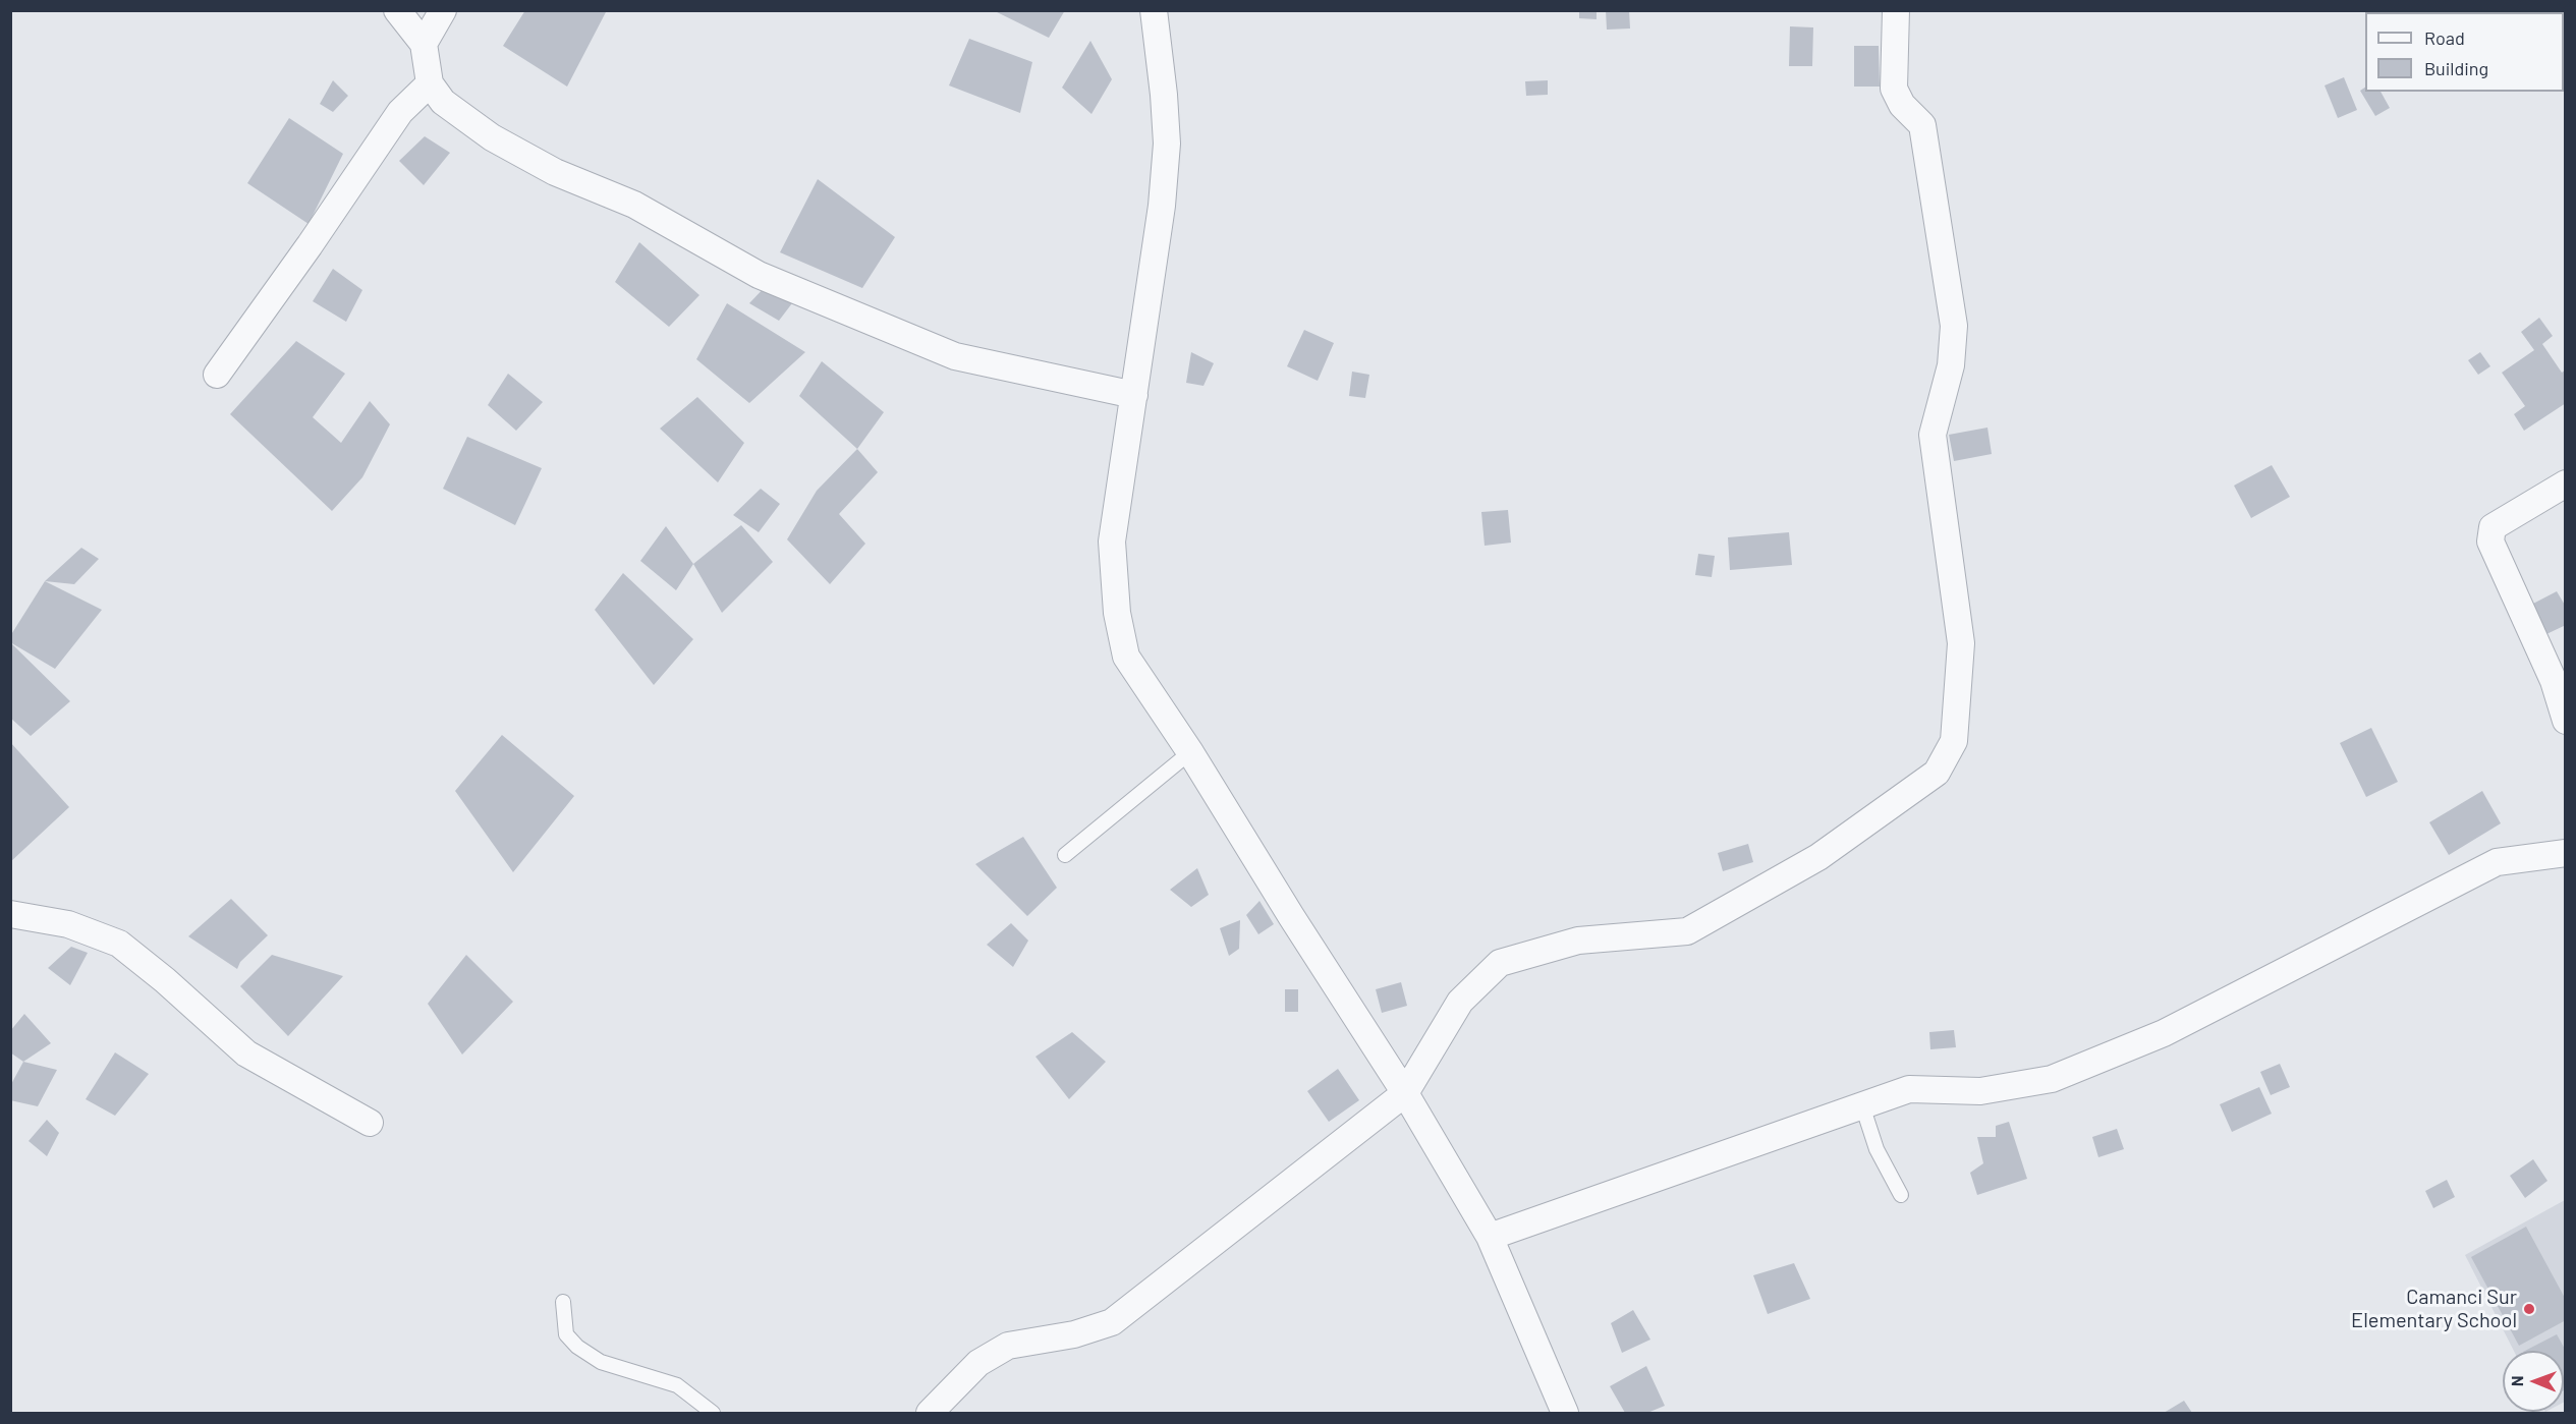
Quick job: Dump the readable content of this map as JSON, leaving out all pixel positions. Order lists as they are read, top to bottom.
{
  "places": ["Camanci Sur Elementary School"],
  "legend": ["Road", "Building"],
  "north": "left"
}
